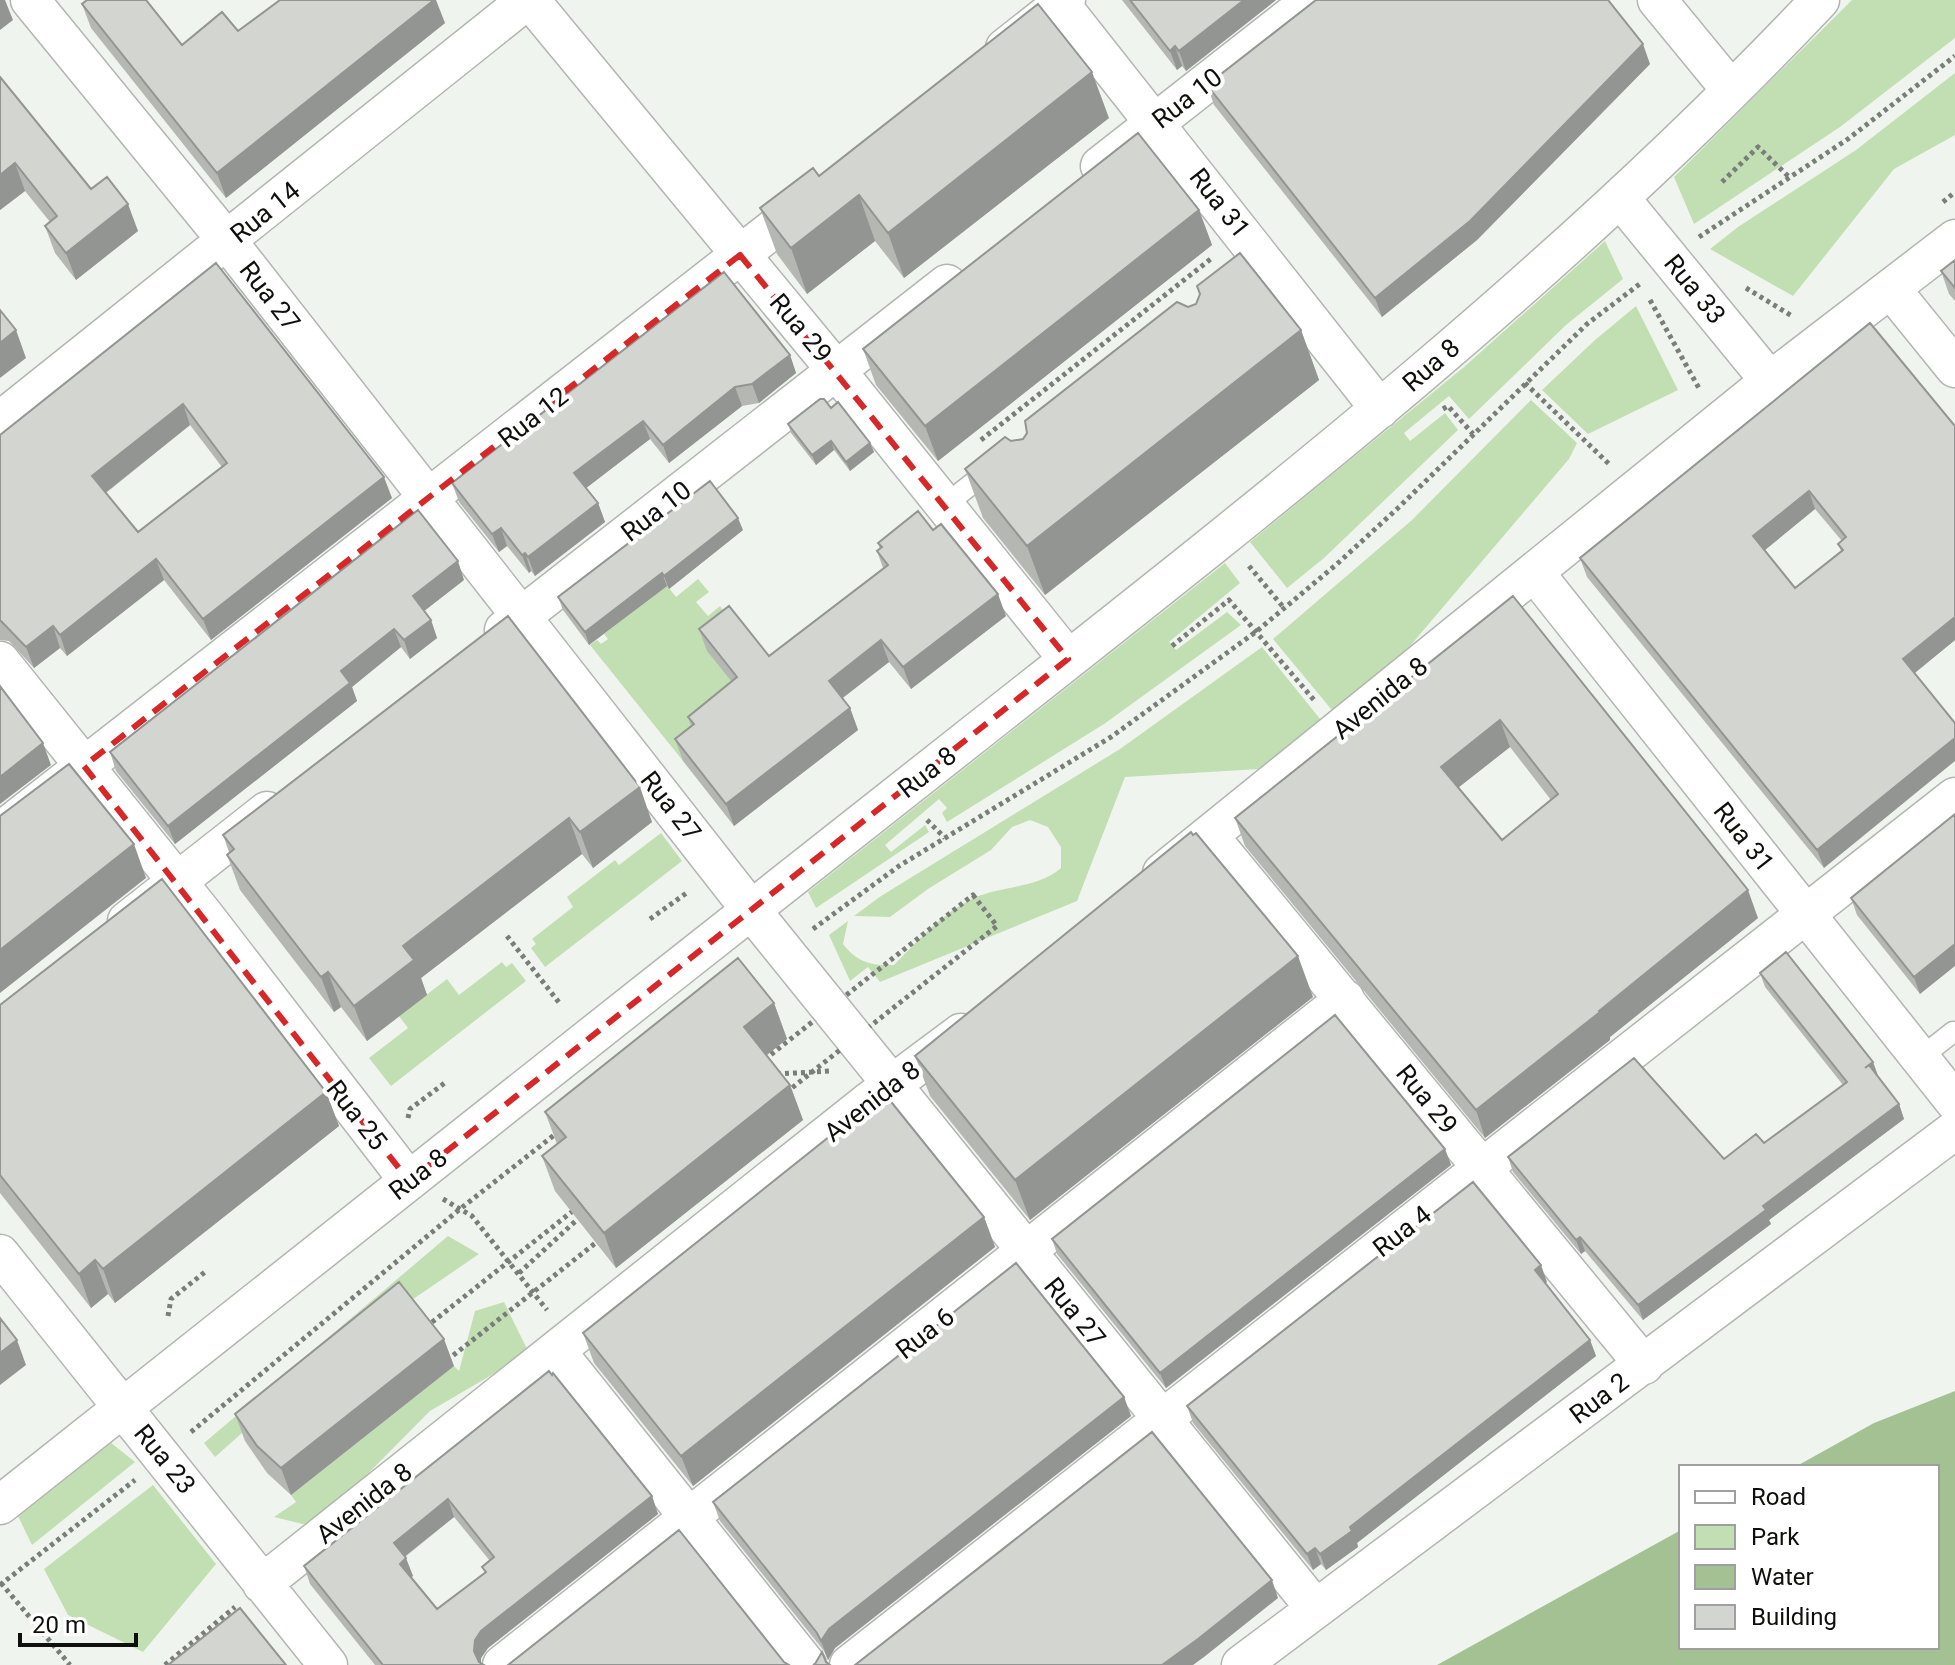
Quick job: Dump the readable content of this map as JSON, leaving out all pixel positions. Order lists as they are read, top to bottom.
{
  "streets": {
    "street": [
      "Rua 10",
      "Rua 31",
      "Rua 14",
      "Rua 33",
      "Rua 27",
      "Rua 29",
      "Rua 8",
      "Rua 12",
      "Avenida 8",
      "Rua 25",
      "Rua 4",
      "Rua 6",
      "Rua 2",
      "Rua 23"
    ]
  },
  "crossings": [
    ["Rua 10", "Rua 31"],
    ["Rua 10", "Rua 27"],
    ["Rua 10", "Rua 29"],
    ["Rua 31", "Rua 8"],
    ["Rua 31", "Avenida 8"],
    ["Rua 31", "Rua 4"],
    ["Rua 14", "Rua 27"],
    ["Rua 14", "Rua 29"],
    ["Rua 33", "Rua 8"],
    ["Rua 33", "Avenida 8"],
    ["Rua 27", "Rua 8"],
    ["Rua 27", "Rua 12"],
    ["Rua 27", "Avenida 8"],
    ["Rua 27", "Rua 4"],
    ["Rua 27", "Rua 6"],
    ["Rua 27", "Rua 2"],
    ["Rua 29", "Rua 8"],
    ["Rua 29", "Rua 12"],
    ["Rua 29", "Avenida 8"],
    ["Rua 29", "Rua 4"],
    ["Rua 29", "Rua 6"],
    ["Rua 29", "Rua 2"],
    ["Rua 8", "Rua 25"],
    ["Rua 8", "Rua 23"],
    ["Rua 12", "Rua 25"],
    ["Avenida 8", "Rua 23"]
  ],
  "legend": [
    "Road",
    "Park",
    "Water",
    "Building"
  ],
  "scale_bar": "20 m"
}
